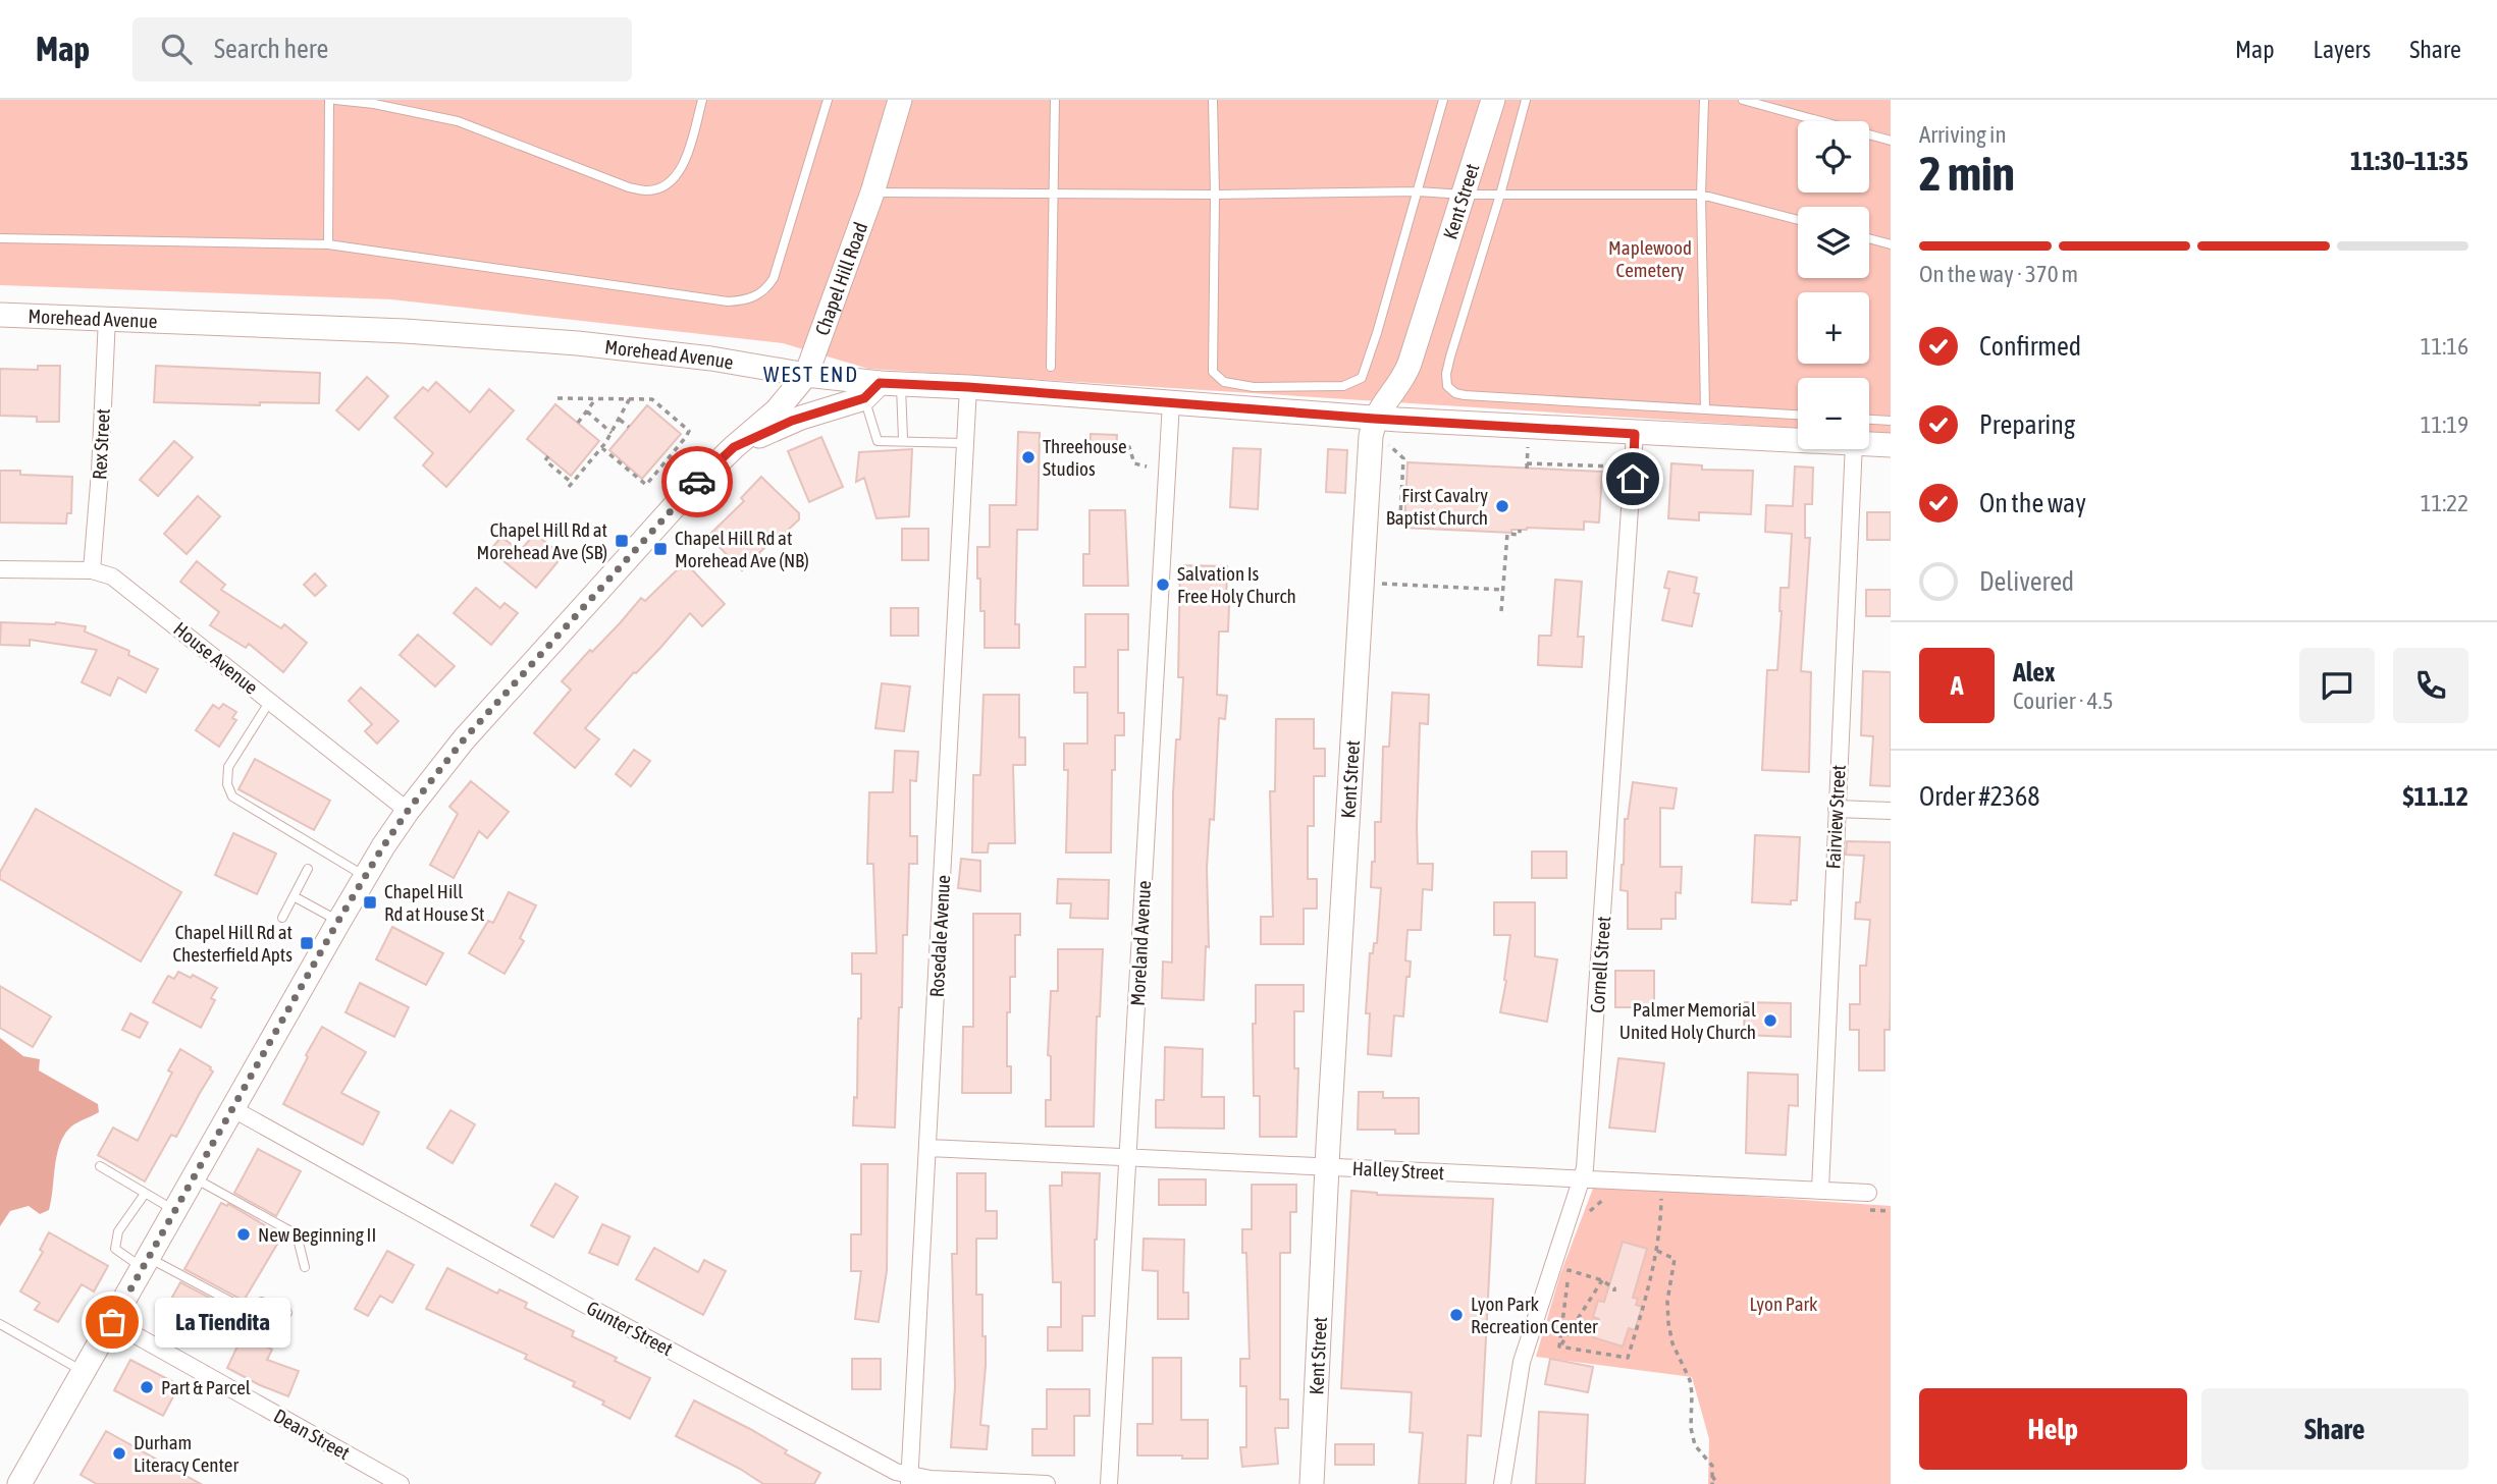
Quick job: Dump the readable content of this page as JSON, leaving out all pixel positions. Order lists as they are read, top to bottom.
{
  "streets": {
    "street": [
      "Kent Street",
      "Chapel Hill Road",
      "Morehead Avenue",
      "Rex Street",
      "House Avenue",
      "Fairview Street",
      "Rosedale Avenue",
      "Moreland Avenue",
      "Cornell Street",
      "Halley Street",
      "Gunter Street",
      "Dean Street"
    ]
  },
  "crossings": [
    ["Kent Street", "Morehead Avenue"],
    ["Kent Street", "Halley Street"],
    ["Chapel Hill Road", "Morehead Avenue"],
    ["Chapel Hill Road", "House Avenue"],
    ["Chapel Hill Road", "Gunter Street"],
    ["Chapel Hill Road", "Dean Street"],
    ["Morehead Avenue", "Rex Street"],
    ["Morehead Avenue", "Rosedale Avenue"],
    ["Morehead Avenue", "Moreland Avenue"],
    ["Morehead Avenue", "Cornell Street"],
    ["Rex Street", "House Avenue"],
    ["Fairview Street", "Halley Street"],
    ["Rosedale Avenue", "Halley Street"],
    ["Rosedale Avenue", "Gunter Street"],
    ["Moreland Avenue", "Halley Street"],
    ["Cornell Street", "Halley Street"]
  ],
  "districts": ["WEST END"],
  "parks": ["Maplewood Cemetery", "Lyon Park"],
  "places": {
    "other": [
      "Threehouse Studios",
      "First Cavalry Baptist Church",
      "Salvation Is Free Holy Church",
      "Palmer Memorial United Holy Church",
      "New Beginning II",
      "Lyon Park Recreation Center",
      "La Tiendita",
      "Part & Parcel",
      "Durham Literacy Center"
    ],
    "transit": [
      "Chapel Hill Rd at Morehead Ave (SB)",
      "Chapel Hill Rd at Morehead Ave (NB)",
      "Chapel Hill Rd at House St",
      "Chapel Hill Rd at Chesterfield Apts"
    ]
  },
  "page": {
    "header": "Map",
    "search": "Search here",
    "nav": ["Map", "Layers", "Share"],
    "heading": ["2 min", "Arriving in", "11:30–11:35"],
    "panel": [
      "Alex",
      "Courier · 4.5",
      "Order #2368",
      "$11.12"
    ],
    "map_buttons": ["+", "−"],
    "bar": "On the way · 370 m",
    "list": [
      ["Confirmed", "11:16"],
      ["Preparing", "11:19"],
      ["On the way", "11:22"],
      "Delivered"
    ],
    "round": "A",
    "bubble": "La Tiendita",
    "buttons": ["Help", "Share"]
  }
}
